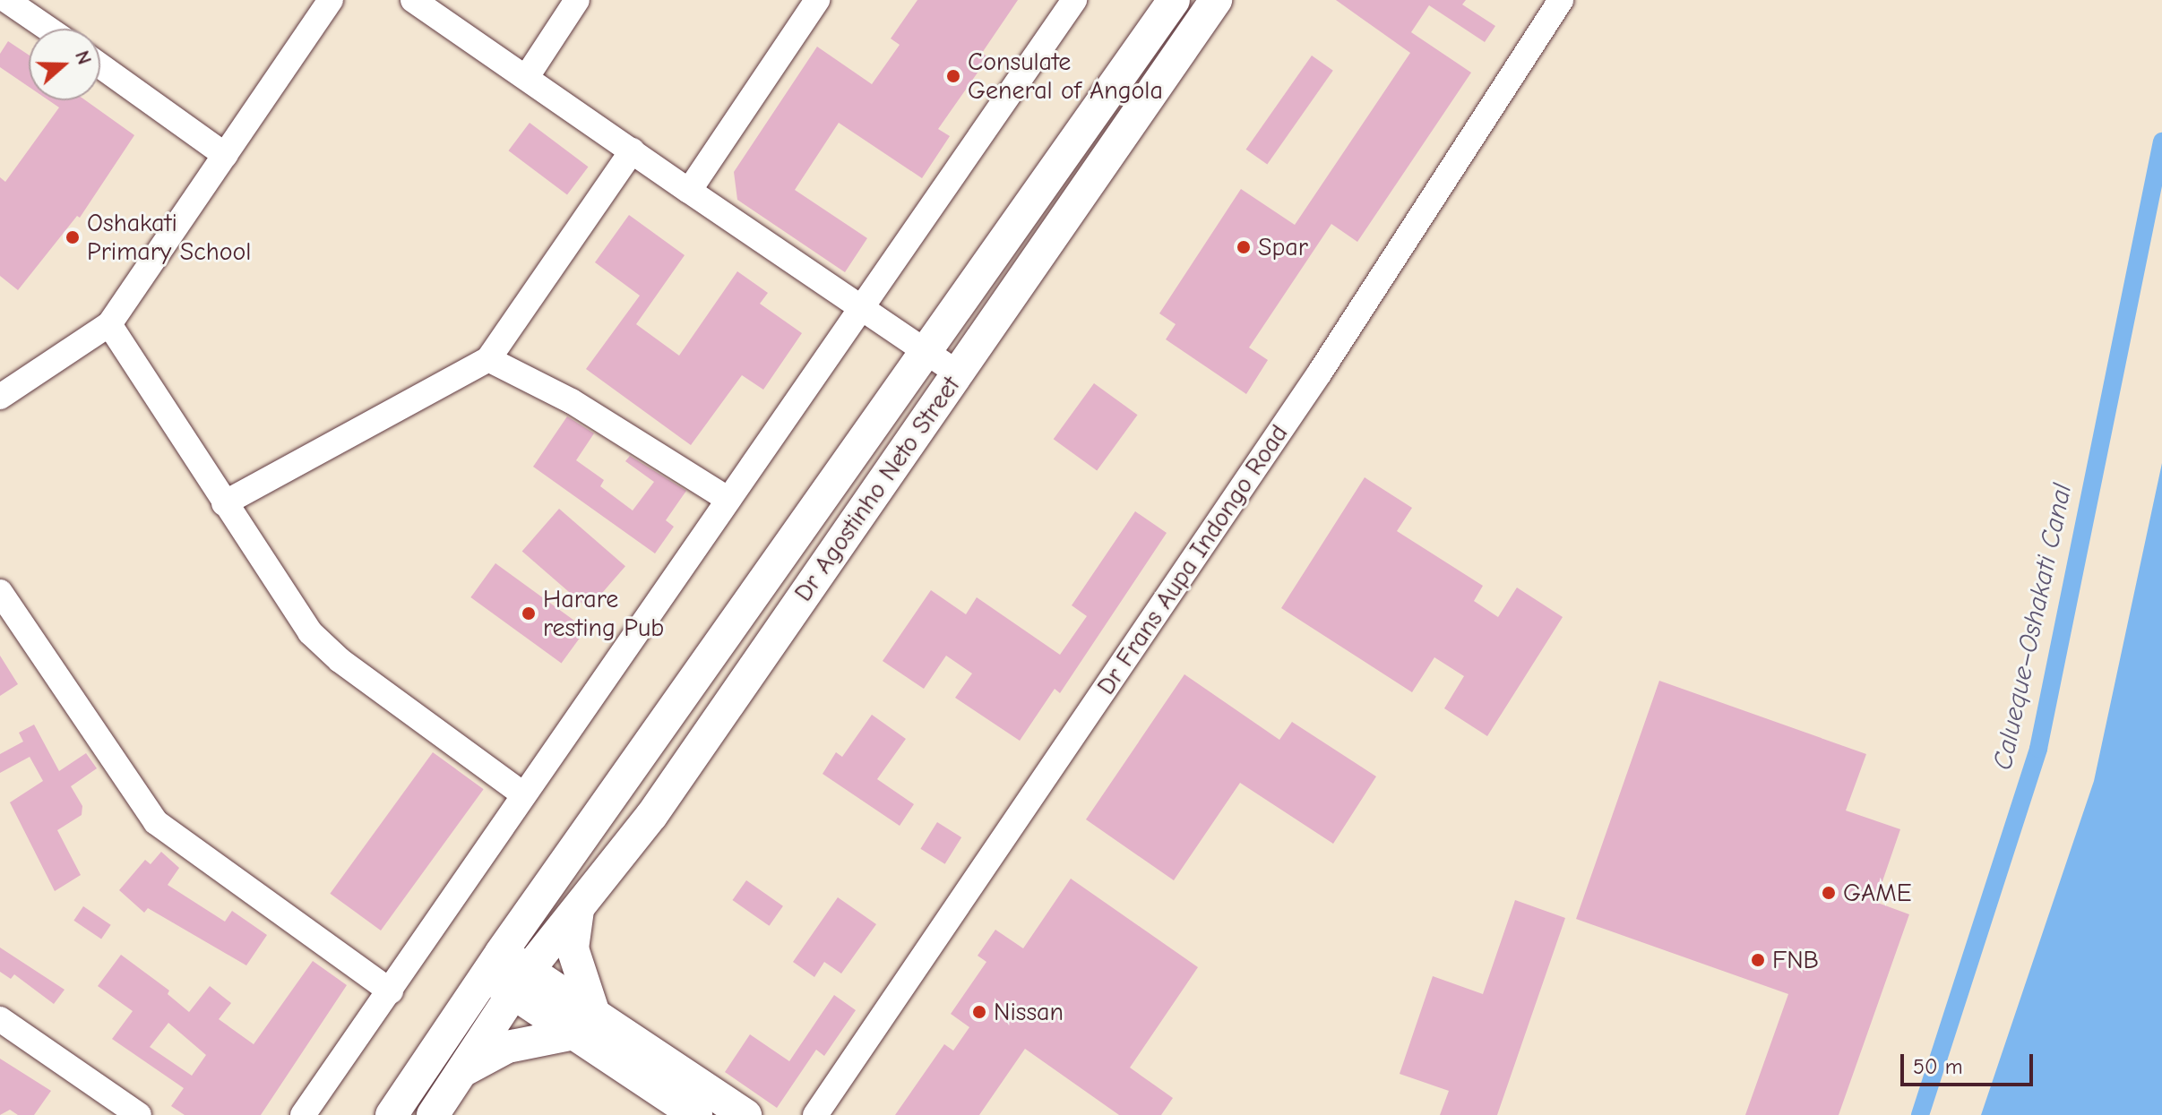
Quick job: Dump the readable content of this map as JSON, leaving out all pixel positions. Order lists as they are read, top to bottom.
{
  "streets": {
    "main road": ["Dr Agostinho Neto Street"],
    "street": ["Dr Frans Aupa Indongo Road"]
  },
  "water": ["Calueque–Oshakati Canal"],
  "places": [
    "Consulate General of Angola",
    "Oshakati Primary School",
    "Spar",
    "Harare resting Pub",
    "GAME",
    "FNB",
    "Nissan"
  ],
  "scale_bar": "50 m",
  "north": "right"
}
